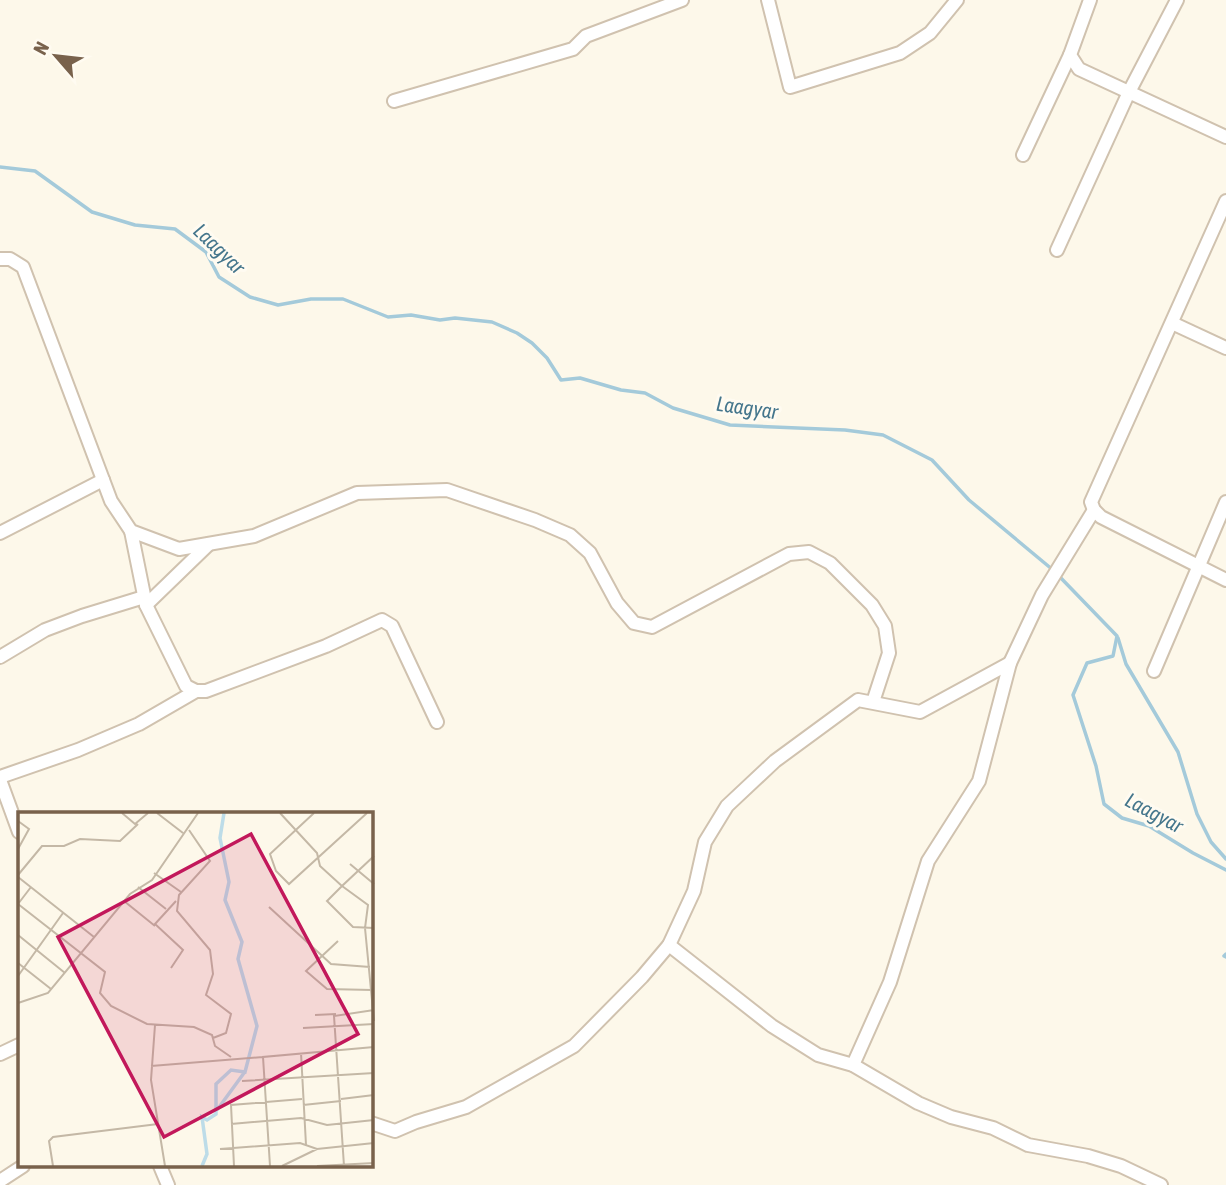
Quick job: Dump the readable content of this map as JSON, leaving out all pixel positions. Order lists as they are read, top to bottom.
{
  "water": ["Laagyar"],
  "north": "top left"
}
